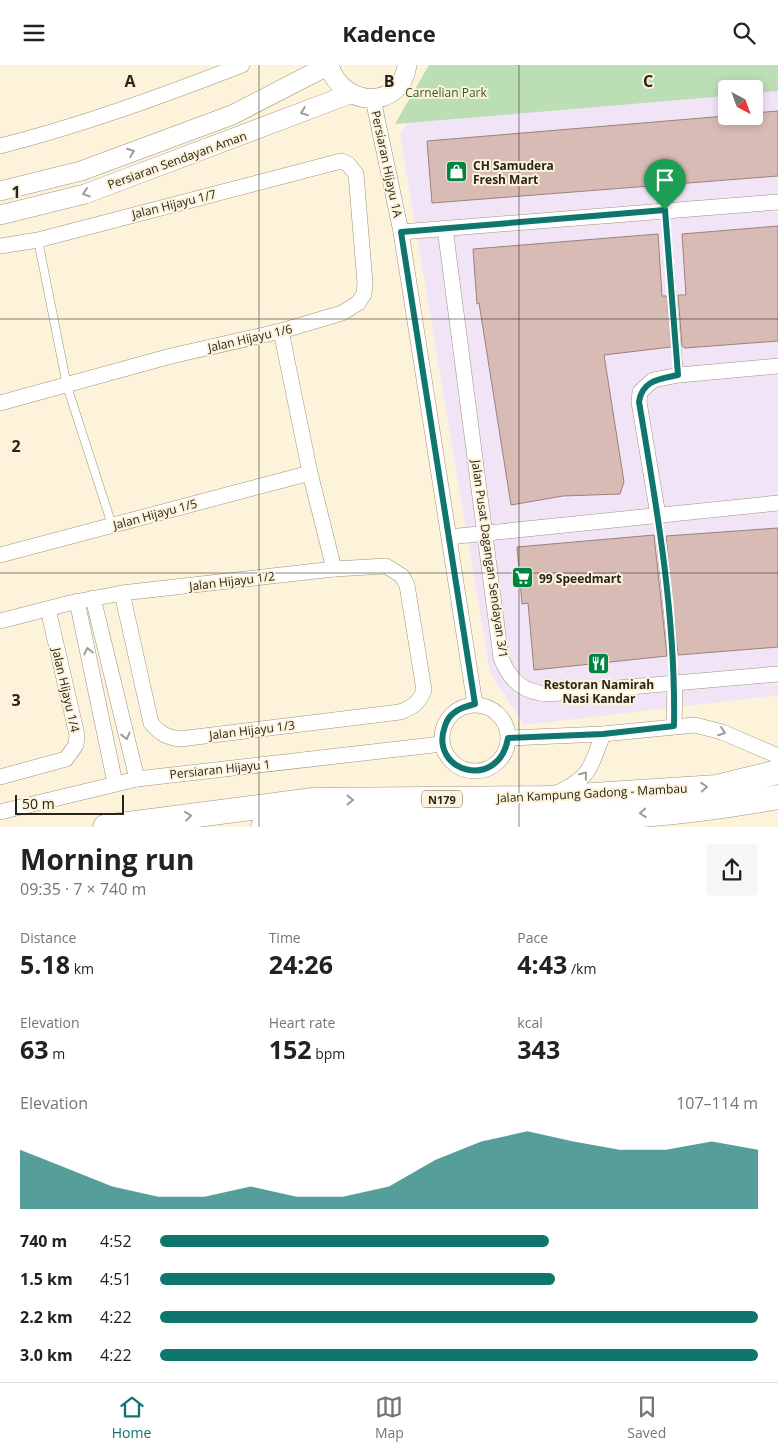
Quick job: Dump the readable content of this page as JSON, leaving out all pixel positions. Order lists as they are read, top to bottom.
{
  "streets": {
    "main road": ["Jalan Kampung Gadong - Mambau", "N179"],
    "street": [
      "Persiaran Sendayan Aman",
      "Persiaran Hijayu 1A",
      "Jalan Hijayu 1/7",
      "Jalan Hijayu 1/6",
      "Jalan Hijayu 1/5",
      "Jalan Pusat Dagangan Sendayan 3/1",
      "Jalan Hijayu 1/2",
      "Jalan Hijayu 1/4",
      "Jalan Hijayu 1/3",
      "Persiaran Hijayu 1"
    ]
  },
  "crossings": [
    ["Persiaran Hijayu 1A", "Persiaran Hijayu 1"],
    ["Jalan Hijayu 1/7", "Jalan Hijayu 1/6"],
    ["Jalan Hijayu 1/2", "Jalan Hijayu 1/4"],
    ["Jalan Hijayu 1/2", "Jalan Hijayu 1/3"]
  ],
  "parks": ["Carnelian Park"],
  "places": {
    "shop": ["CH Samudera Fresh Mart"],
    "supermarket": ["99 Speedmart"],
    "restaurant": ["Restoran Namirah Nasi Kandar"]
  },
  "scale_bar": "50 m",
  "north": "bottom right",
  "page": {
    "header": "Kadence",
    "scale": "50 m",
    "heading": ["Morning run", "09:35 · 7 × 740 m"],
    "stats": [
      ["Distance", "5.18 km"],
      ["Time", "24:26"],
      ["Pace", "4:43 /km"],
      ["Elevation", "63 m"],
      ["Heart rate", "152 bpm"],
      ["kcal", "343"]
    ],
    "chart": ["Elevation", "107–114 m"],
    "list": [
      {
        "name": "740 m",
        "note": "4:52"
      },
      {
        "name": "1.5 km",
        "note": "4:51"
      },
      {
        "name": "2.2 km",
        "note": "4:22"
      },
      {
        "name": "3.0 km",
        "note": "4:22"
      }
    ],
    "tabs": ["Home", "Map", "Saved"]
  },
  "grid": {
    "columns": ["A", "B", "C"],
    "rows": ["1", "2", "3"]
  }
}
